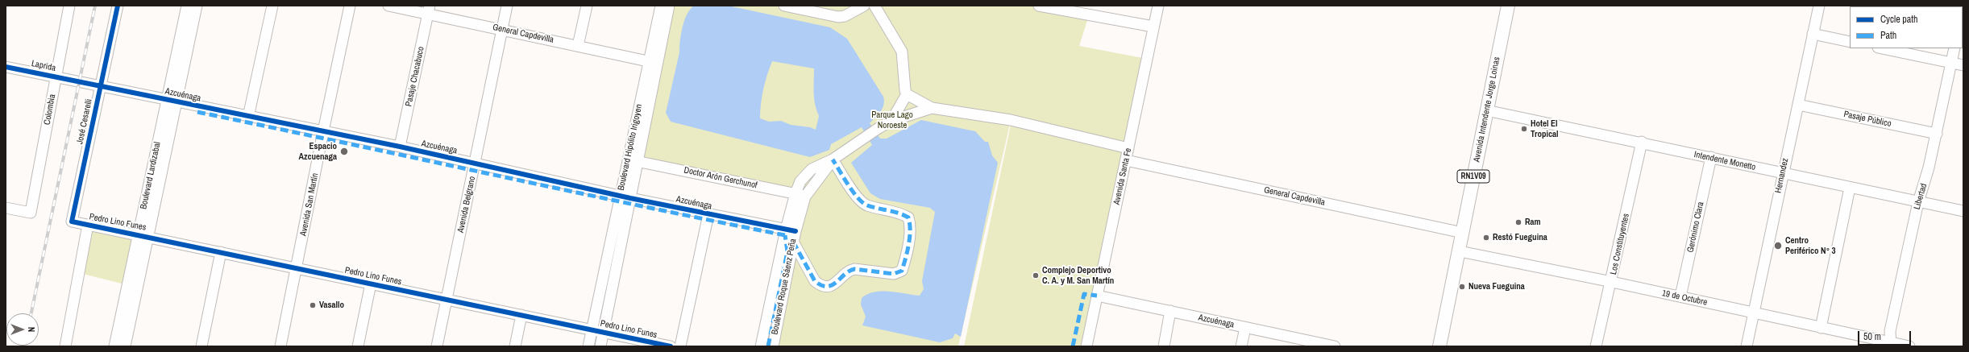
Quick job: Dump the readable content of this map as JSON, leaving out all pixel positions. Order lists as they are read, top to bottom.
{
  "streets": {
    "main road": ["Avenida Intendente Jorge Loinas", "RN1V09"],
    "street": [
      "General Capdevilla",
      "Laprida",
      "Pasaje Chacabuco",
      "Azcuénaga",
      "Colombia",
      "Pasaje Público",
      "José Cesarelli",
      "Boulevard Hipólito Irigoyen",
      "Intendente Monetto",
      "Boulevard Lardizabal",
      "Hernandez",
      "Avenida Santa Fe",
      "Doctor Arón Gerchunof",
      "Libertad",
      "Avenida San Martín",
      "Avenida Belgrano",
      "Pedro Lino Funes",
      "Gerónimo Clara",
      "Los Constituyentes",
      "Boulevard Roque Sáenz Peña",
      "19 de Octubre"
    ]
  },
  "crossings": [
    ["General Capdevilla", "Pasaje Chacabuco"],
    ["General Capdevilla", "Avenida Intendente Jorge Loinas"],
    ["General Capdevilla", "Boulevard Hipólito Irigoyen"],
    ["General Capdevilla", "Avenida Santa Fe"],
    ["General Capdevilla", "Avenida Belgrano"],
    ["Laprida", "Azcuénaga"],
    ["Laprida", "Colombia"],
    ["Pasaje Chacabuco", "Azcuénaga"],
    ["Azcuénaga", "José Cesarelli"],
    ["Azcuénaga", "Boulevard Hipólito Irigoyen"],
    ["Azcuénaga", "Boulevard Lardizabal"],
    ["Azcuénaga", "Avenida Santa Fe"],
    ["Azcuénaga", "Avenida San Martín"],
    ["Azcuénaga", "Avenida Belgrano"],
    ["Azcuénaga", "Boulevard Roque Sáenz Peña"],
    ["Avenida Intendente Jorge Loinas", "Intendente Monetto"],
    ["Avenida Intendente Jorge Loinas", "19 de Octubre"],
    ["Pasaje Público", "Hernandez"],
    ["Pasaje Público", "Libertad"],
    ["José Cesarelli", "Pedro Lino Funes"],
    ["Boulevard Hipólito Irigoyen", "Doctor Arón Gerchunof"],
    ["Boulevard Hipólito Irigoyen", "Pedro Lino Funes"],
    ["Intendente Monetto", "Hernandez"],
    ["Intendente Monetto", "Libertad"],
    ["Intendente Monetto", "Gerónimo Clara"],
    ["Intendente Monetto", "Los Constituyentes"],
    ["Boulevard Lardizabal", "Pedro Lino Funes"],
    ["Hernandez", "19 de Octubre"],
    ["Doctor Arón Gerchunof", "Boulevard Roque Sáenz Peña"],
    ["Libertad", "19 de Octubre"],
    ["Avenida San Martín", "Pedro Lino Funes"],
    ["Avenida Belgrano", "Pedro Lino Funes"],
    ["Gerónimo Clara", "19 de Octubre"],
    ["Los Constituyentes", "19 de Octubre"]
  ],
  "parks": ["Parque Lago Noroeste"],
  "places": [
    "Hotel El Tropical",
    "Espacio Azcuenaga",
    "Ram",
    "Restó Fueguina",
    "Centro Periférico N° 3",
    "Complejo Deportivo C. A. y M. San Martín",
    "Nueva Fueguina",
    "Vasallo"
  ],
  "legend": ["Cycle path", "Path"],
  "scale_bar": "50 m",
  "north": "right"
}
